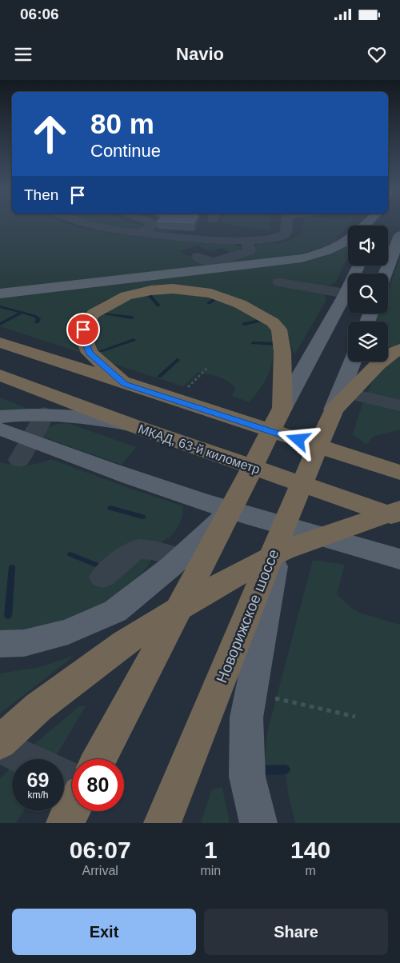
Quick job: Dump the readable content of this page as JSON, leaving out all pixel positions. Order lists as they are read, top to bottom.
{
  "streets": {
    "highway": ["МКАД, 63-й километр", "Новорижское шоссе"]
  },
  "page": {
    "status": "06:06",
    "header": "Navio",
    "turn": ["80 m", "Continue"],
    "then": "Then",
    "speed": "69 km/h",
    "limit": "80",
    "eta": [
      "06:07",
      "Arrival",
      "1",
      "min",
      "140",
      "m"
    ],
    "buttons": ["Exit", "Share"]
  }
}
